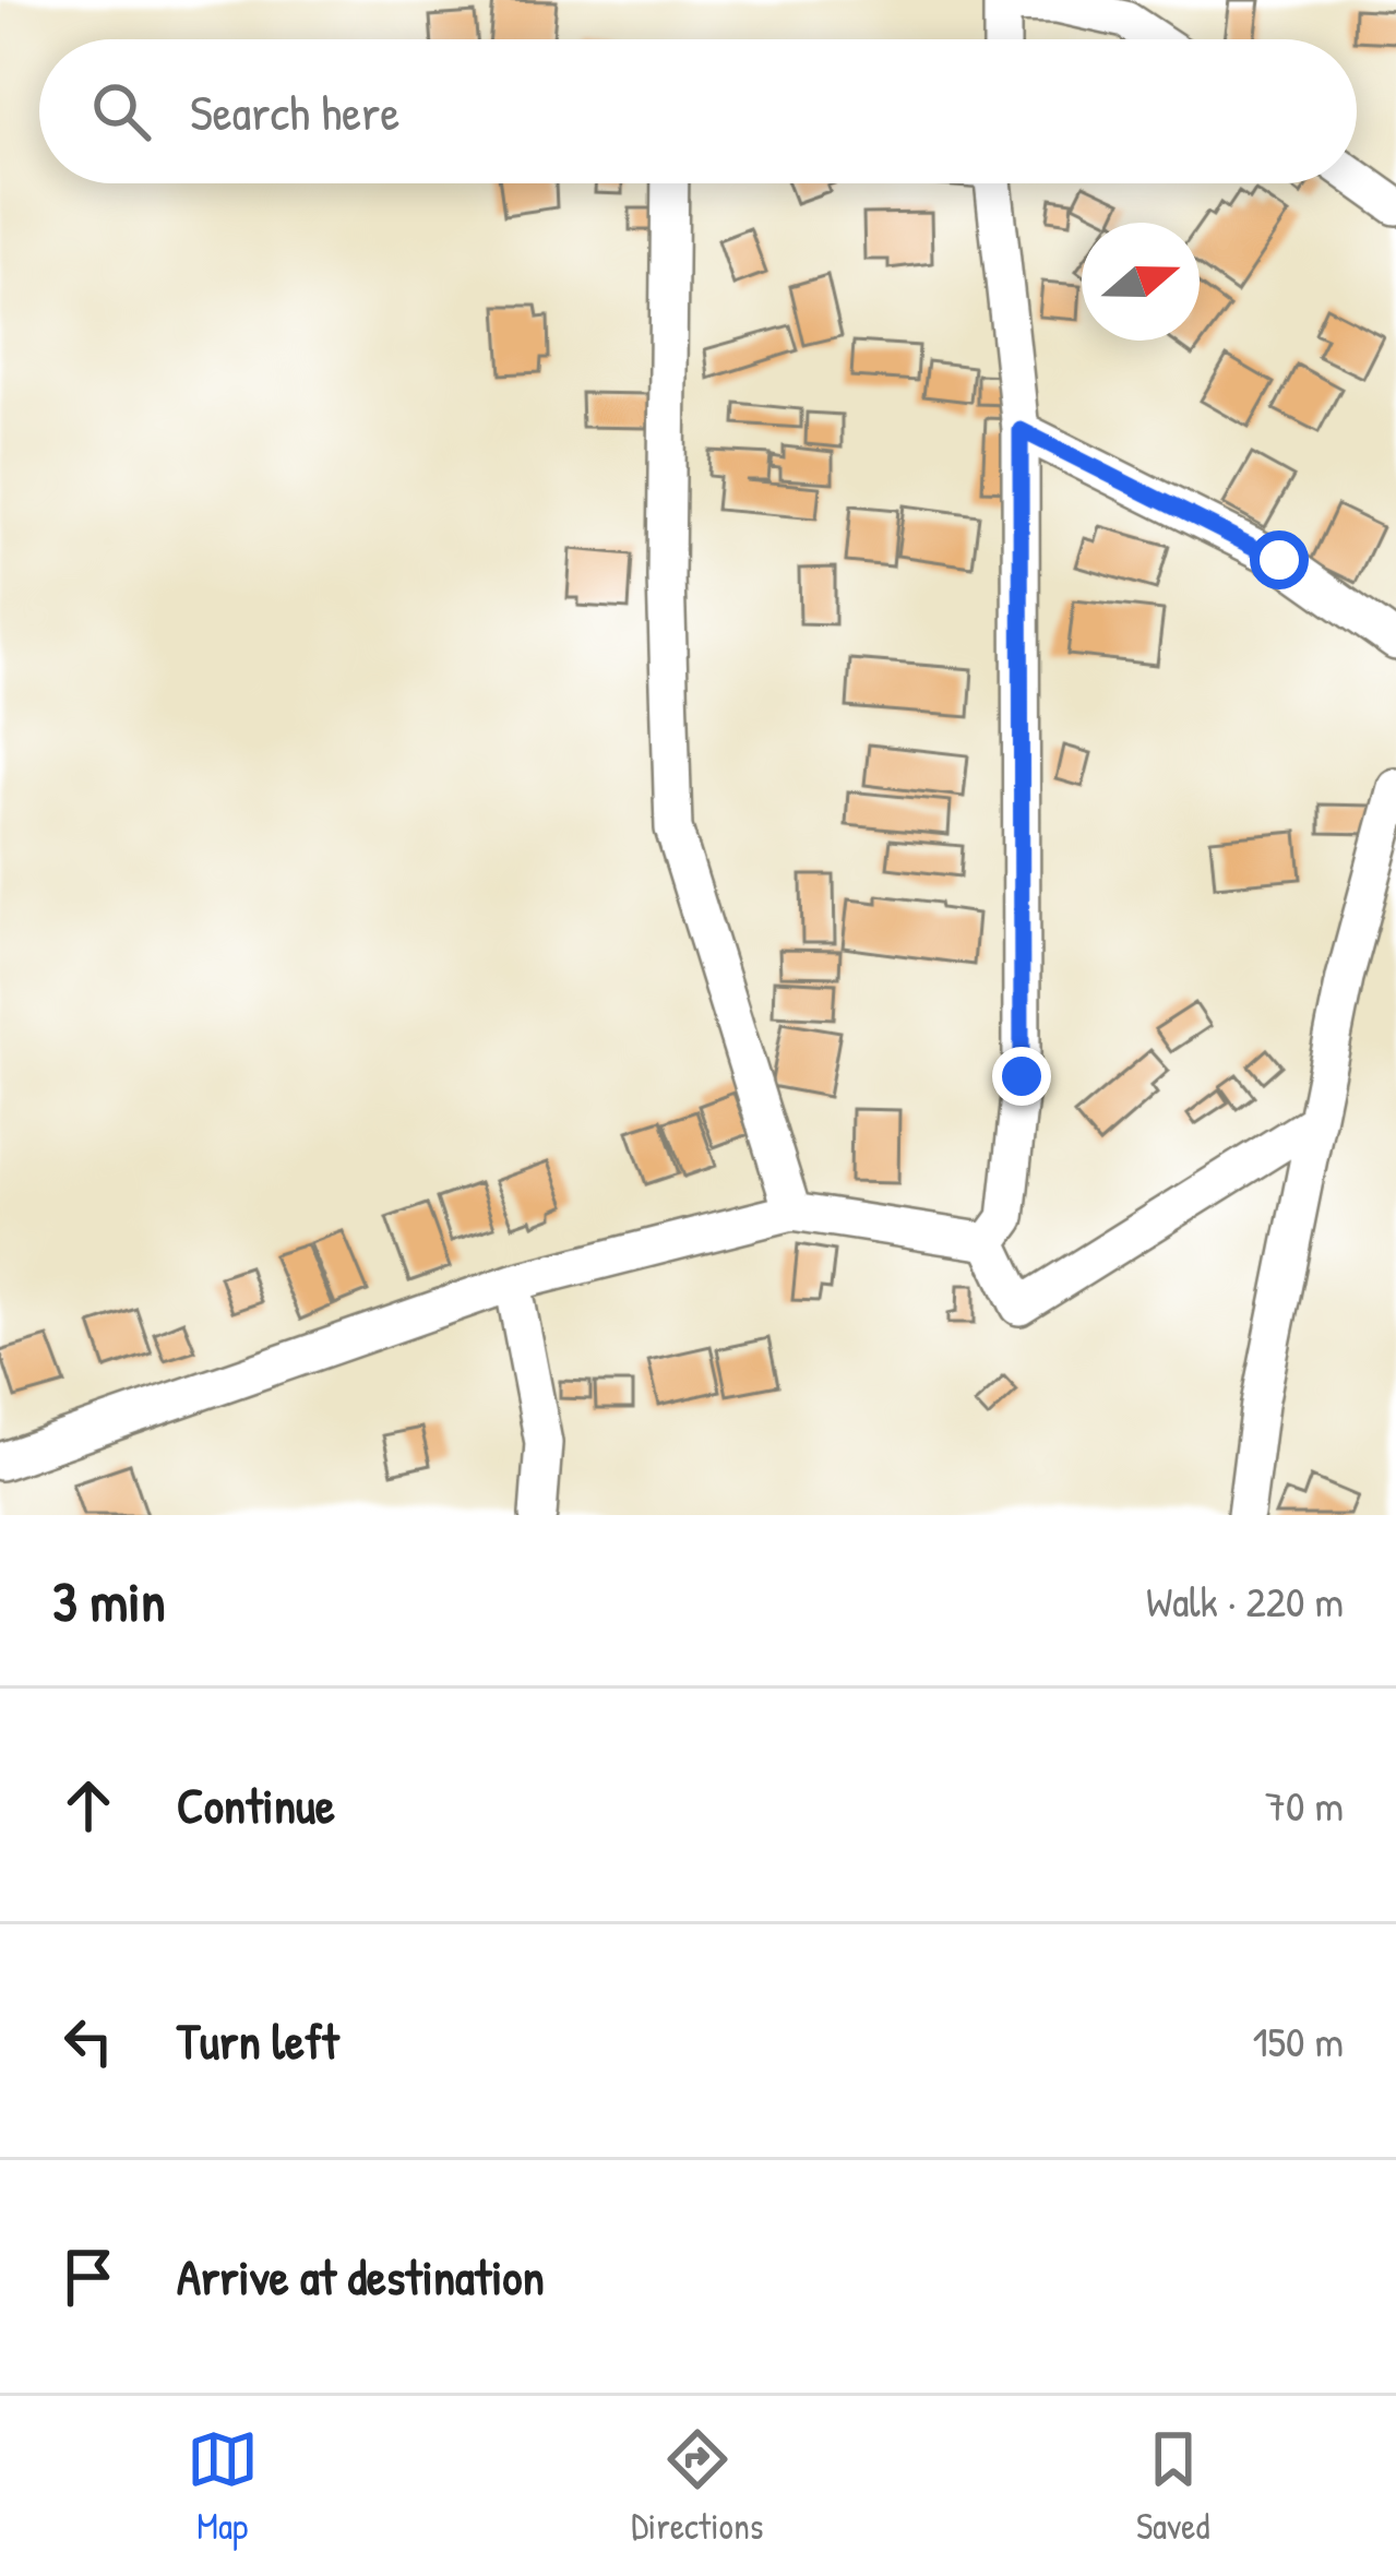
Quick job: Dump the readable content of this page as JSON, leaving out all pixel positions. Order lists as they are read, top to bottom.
{
  "north": "right",
  "page": {
    "search": "Search here",
    "heading": ["3 min", "Walk · 220 m"],
    "list": [
      ["Continue", "70 m"],
      ["Turn left", "150 m"],
      "Arrive at destination"
    ],
    "nav": ["Map", "Directions", "Saved"]
  }
}
